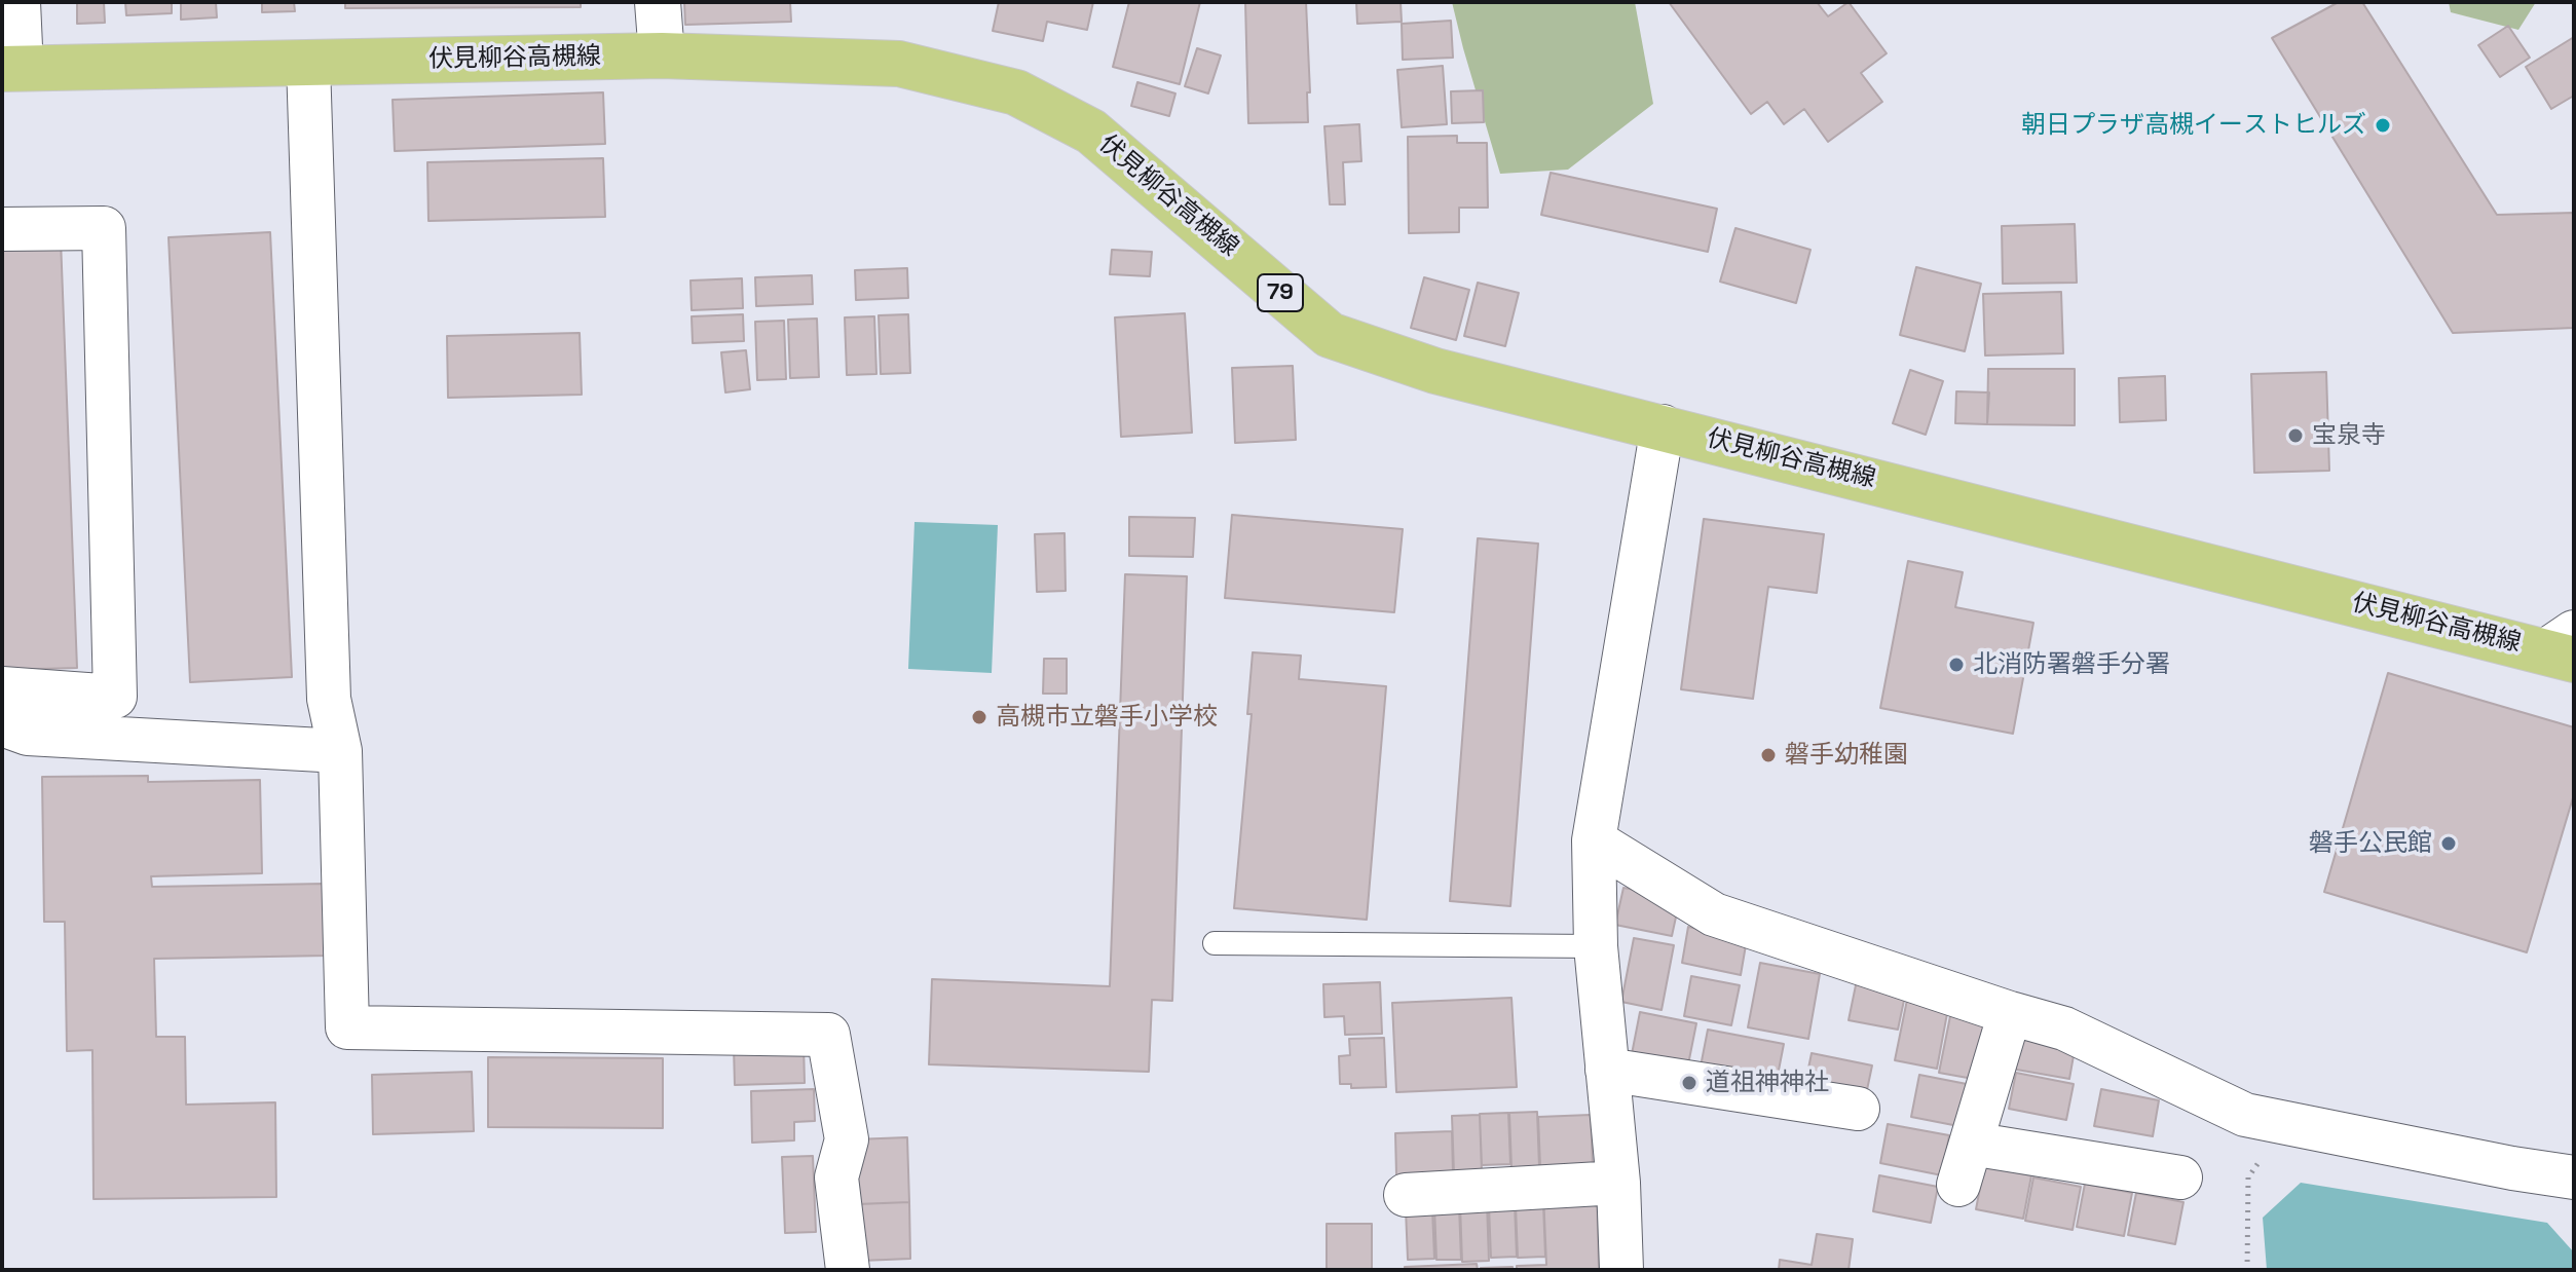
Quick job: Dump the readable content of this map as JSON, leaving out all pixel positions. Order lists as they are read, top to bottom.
{
  "streets": {
    "main road": ["伏見柳谷高槻線", "79"]
  },
  "places": [
    "朝日プラザ高槻イーストヒルズ",
    "宝泉寺",
    "北消防署磐手分署",
    "高槻市立磐手小学校",
    "磐手幼稚園",
    "磐手公民館",
    "道祖神神社"
  ]
}
